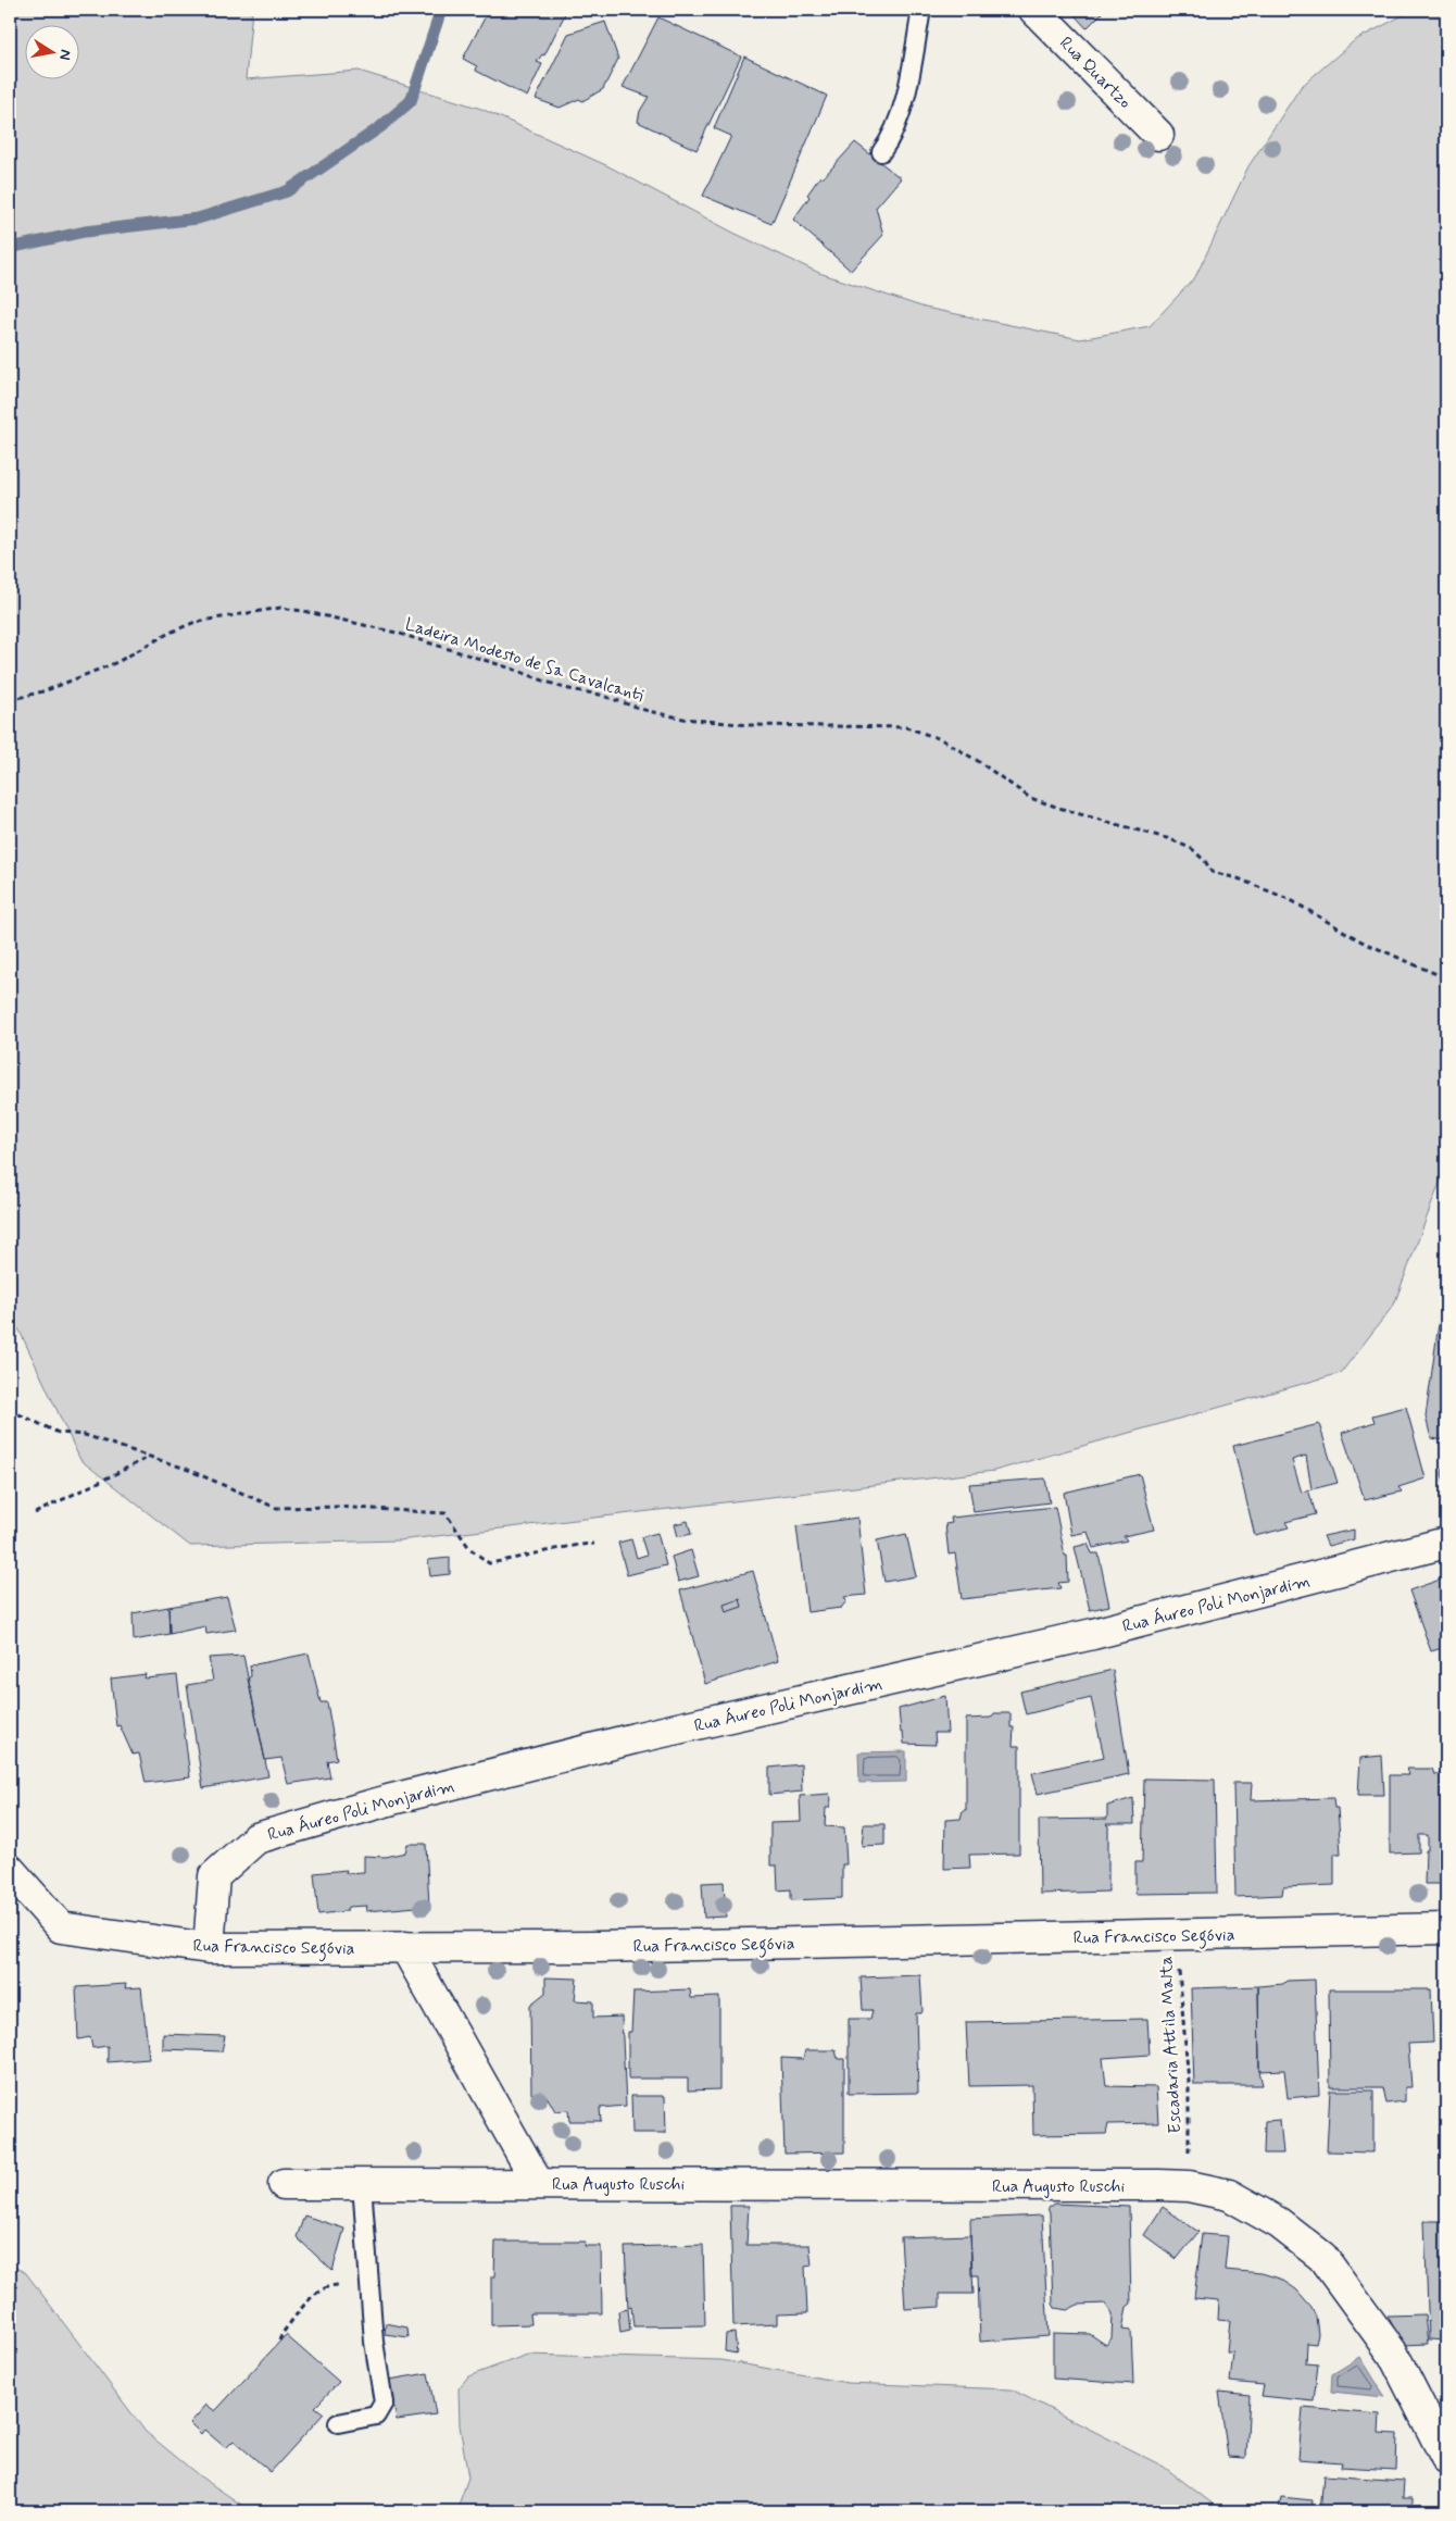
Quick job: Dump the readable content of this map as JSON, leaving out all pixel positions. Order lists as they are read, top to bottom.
{
  "streets": {
    "street": [
      "Rua Quartzo",
      "Rua Áureo Poli Monjardim",
      "Rua Francisco Segóvia",
      "Rua Augusto Ruschi"
    ],
    "path": ["Ladeira Modesto de Sa Cavalcanti", "Escadaria Attila Malta"]
  },
  "crossings": [
    ["Rua Áureo Poli Monjardim", "Rua Francisco Segóvia"],
    ["Rua Francisco Segóvia", "Escadaria Attila Malta"],
    ["Rua Francisco Segóvia", "Rua Augusto Ruschi"],
    ["Escadaria Attila Malta", "Rua Augusto Ruschi"]
  ],
  "north": "right"
}
